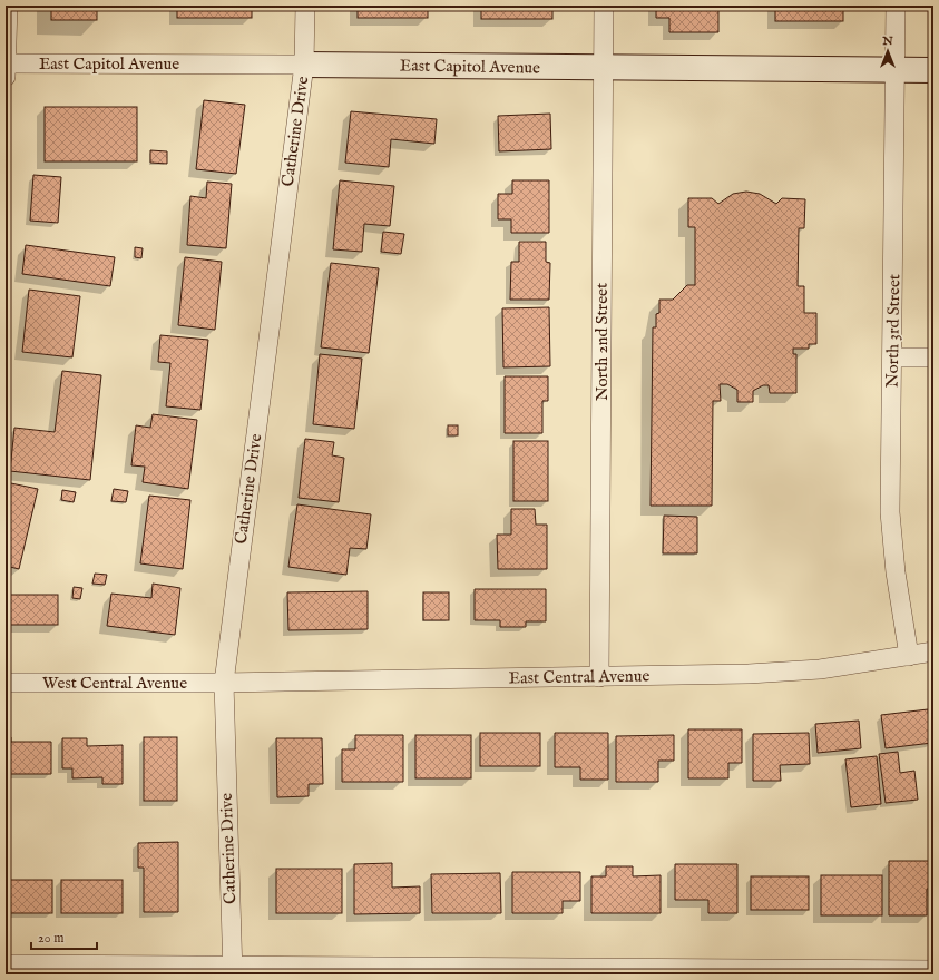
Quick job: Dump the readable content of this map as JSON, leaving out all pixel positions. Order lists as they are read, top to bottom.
{
  "streets": {
    "street": [
      "East Capitol Avenue",
      "Catherine Drive",
      "North 3rd Street",
      "North 2nd Street",
      "East Central Avenue",
      "West Central Avenue"
    ]
  },
  "crossings": [
    ["East Capitol Avenue", "Catherine Drive"],
    ["East Capitol Avenue", "North 3rd Street"],
    ["East Capitol Avenue", "North 2nd Street"],
    ["Catherine Drive", "East Central Avenue"],
    ["Catherine Drive", "West Central Avenue"],
    ["North 3rd Street", "East Central Avenue"],
    ["North 2nd Street", "East Central Avenue"],
    ["East Central Avenue", "West Central Avenue"]
  ],
  "scale_bar": "20 m",
  "north": "top"
}
